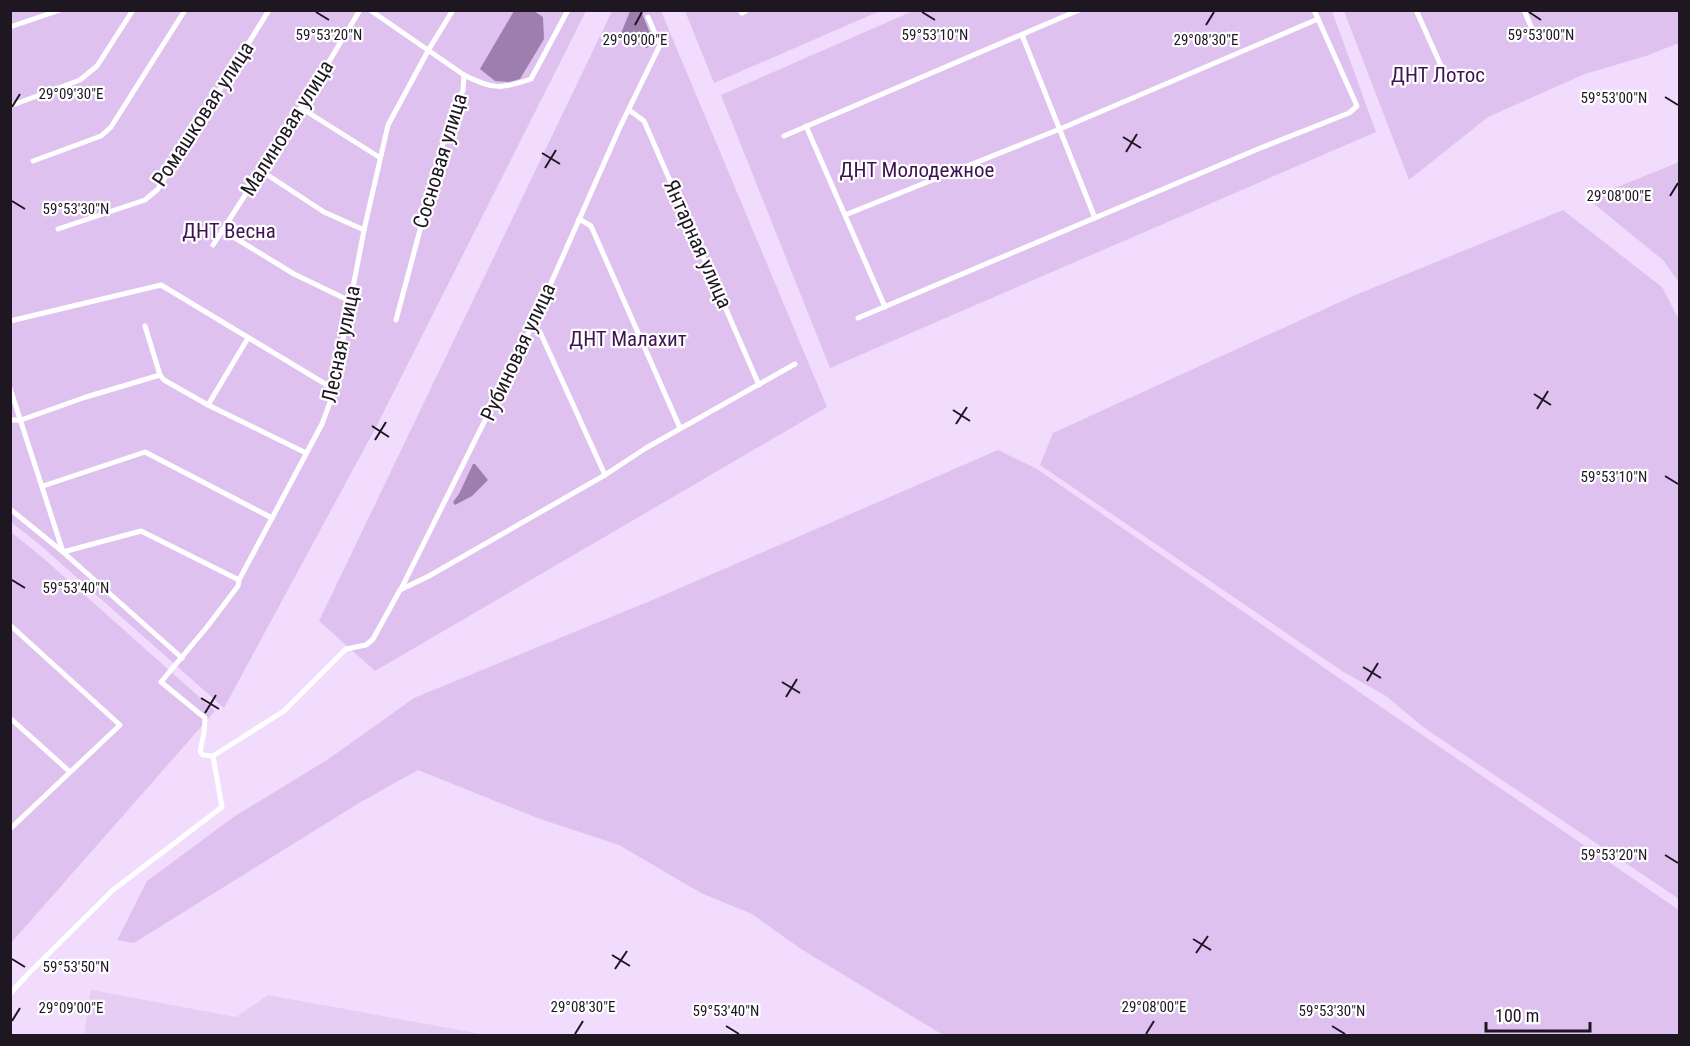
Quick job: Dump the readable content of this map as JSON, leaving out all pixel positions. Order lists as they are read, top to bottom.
{
  "streets": {
    "street": [
      "Ромашковая улица",
      "Малиновая улица",
      "Сосновая улица",
      "Янтарная улица",
      "Лесная улица",
      "Рубиновая улица"
    ]
  },
  "crossings": [
    ["Янтарная улица", "Рубиновая улица"],
    ["Лесная улица", "Рубиновая улица"]
  ],
  "parks": [
    "ДНТ Лотос",
    "ДНТ Молодежное",
    "ДНТ Весна",
    "ДНТ Малахит"
  ],
  "scale_bar": "100 m",
  "coordinates": [
    "59°53'20\"N",
    "59°53'10\"N",
    "59°53'00\"N",
    "29°09'00\"E",
    "29°08'30\"E",
    "29°09'30\"E",
    "29°08'00\"E",
    "59°53'30\"N",
    "59°53'40\"N",
    "59°53'50\"N"
  ]
}
